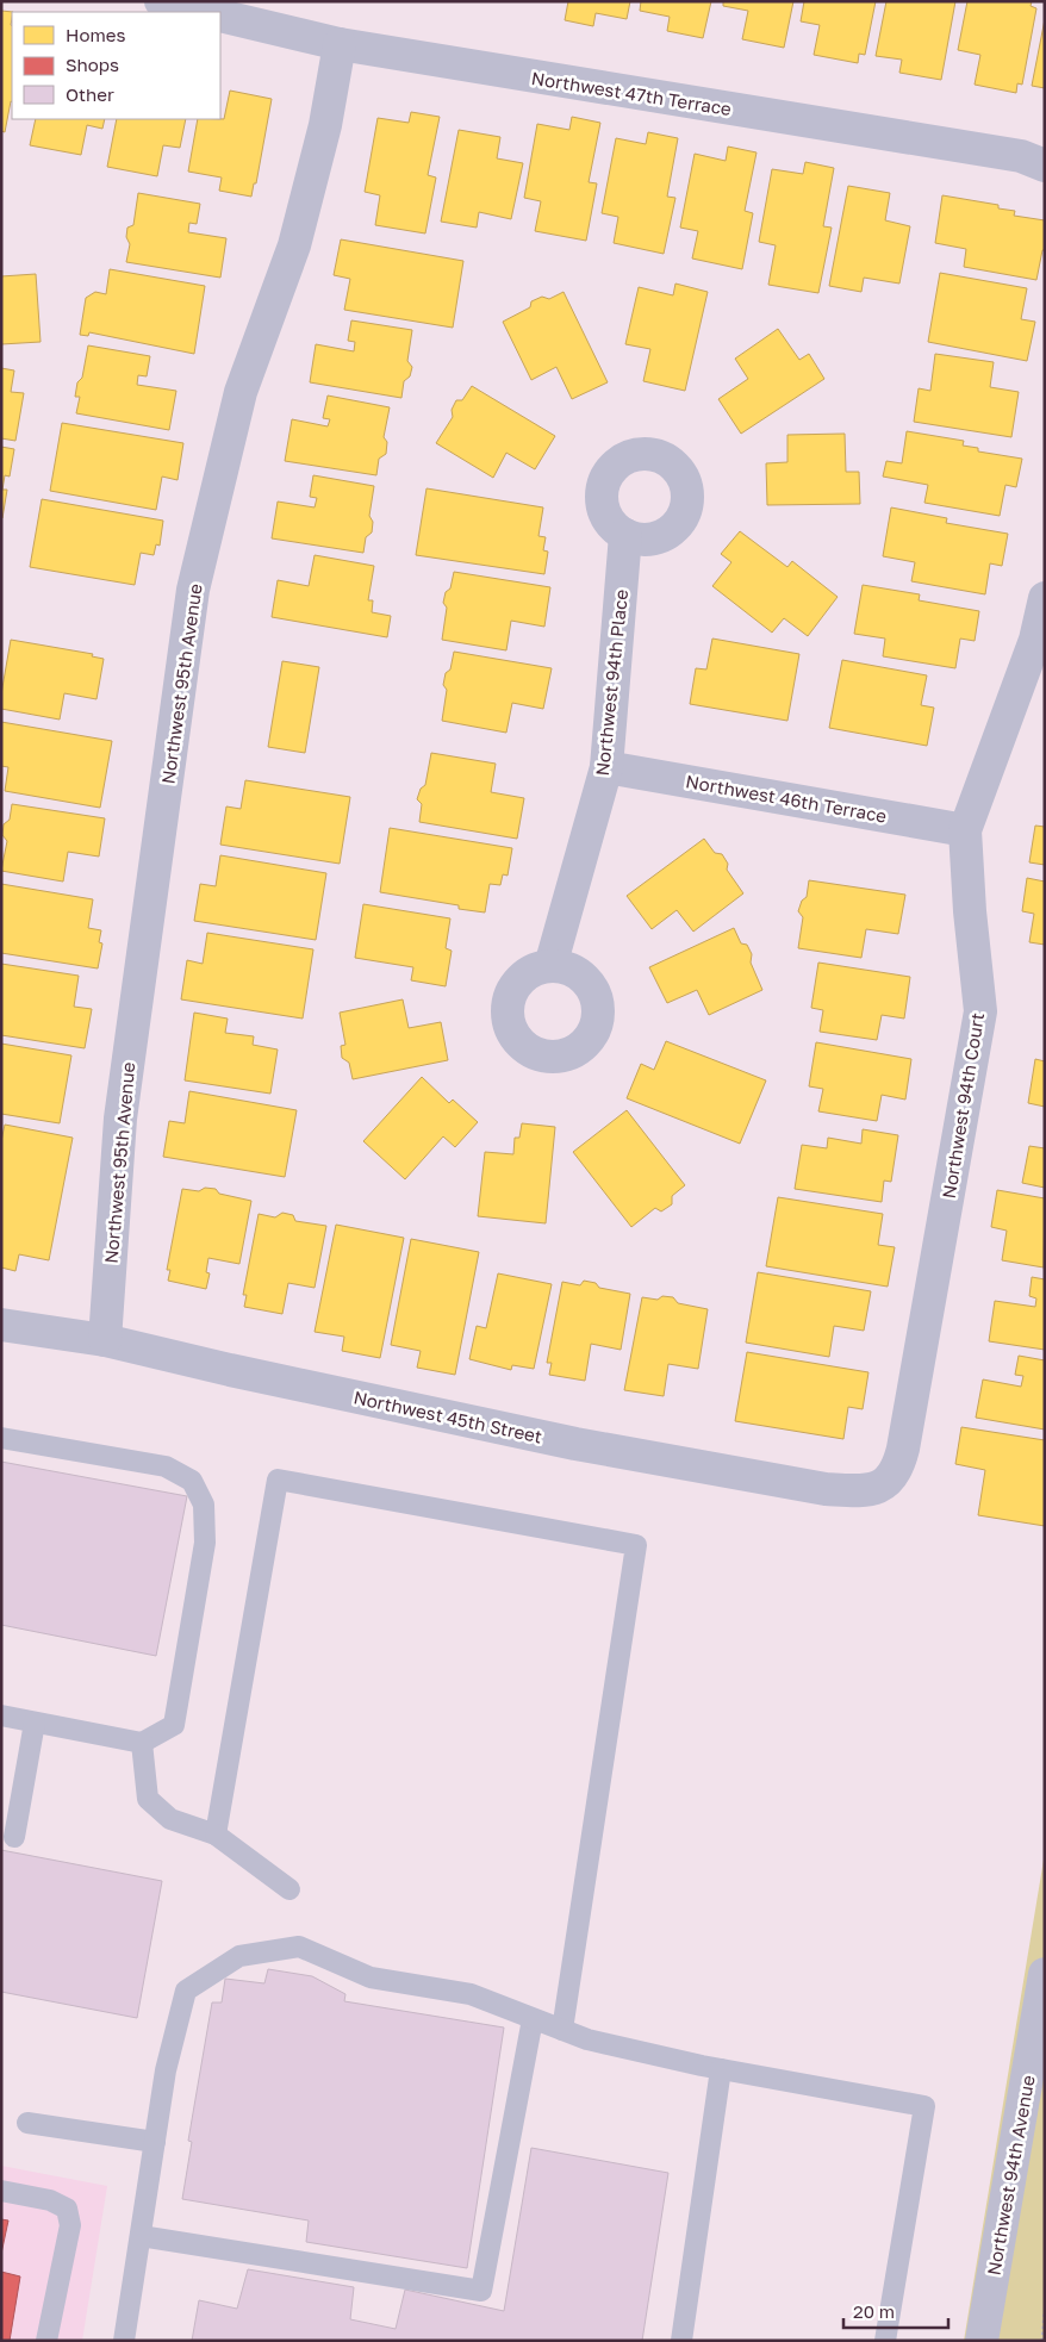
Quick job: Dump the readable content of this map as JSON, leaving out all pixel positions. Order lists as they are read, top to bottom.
{
  "streets": {
    "street": [
      "Northwest 47th Terrace",
      "Northwest 94th Place",
      "Northwest 95th Avenue",
      "Northwest 46th Terrace",
      "Northwest 94th Court",
      "Northwest 45th Street",
      "Northwest 94th Avenue"
    ]
  },
  "crossings": [
    ["Northwest 47th Terrace", "Northwest 95th Avenue"],
    ["Northwest 94th Place", "Northwest 46th Terrace"],
    ["Northwest 95th Avenue", "Northwest 45th Street"],
    ["Northwest 46th Terrace", "Northwest 94th Court"],
    ["Northwest 94th Court", "Northwest 45th Street"]
  ],
  "legend": ["Homes", "Shops", "Other"],
  "scale_bar": "20 m"
}
